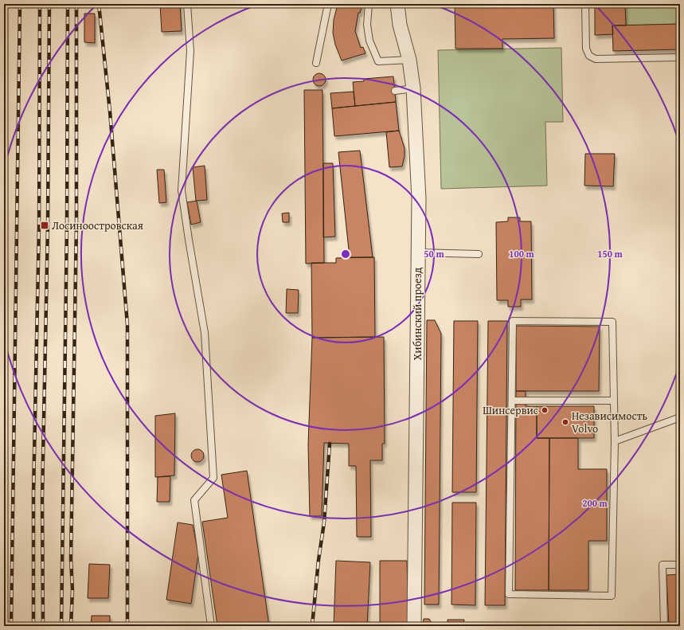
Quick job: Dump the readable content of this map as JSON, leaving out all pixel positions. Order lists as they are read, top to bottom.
{
  "streets": {
    "street": ["Хибинский проезд"]
  },
  "places": {
    "transit": ["Лосиноостровская"],
    "other": ["Шинсервис", "Независимость Volvo"]
  },
  "rings": [
    "50 m",
    "100 m",
    "150 m",
    "200 m"
  ]
}
